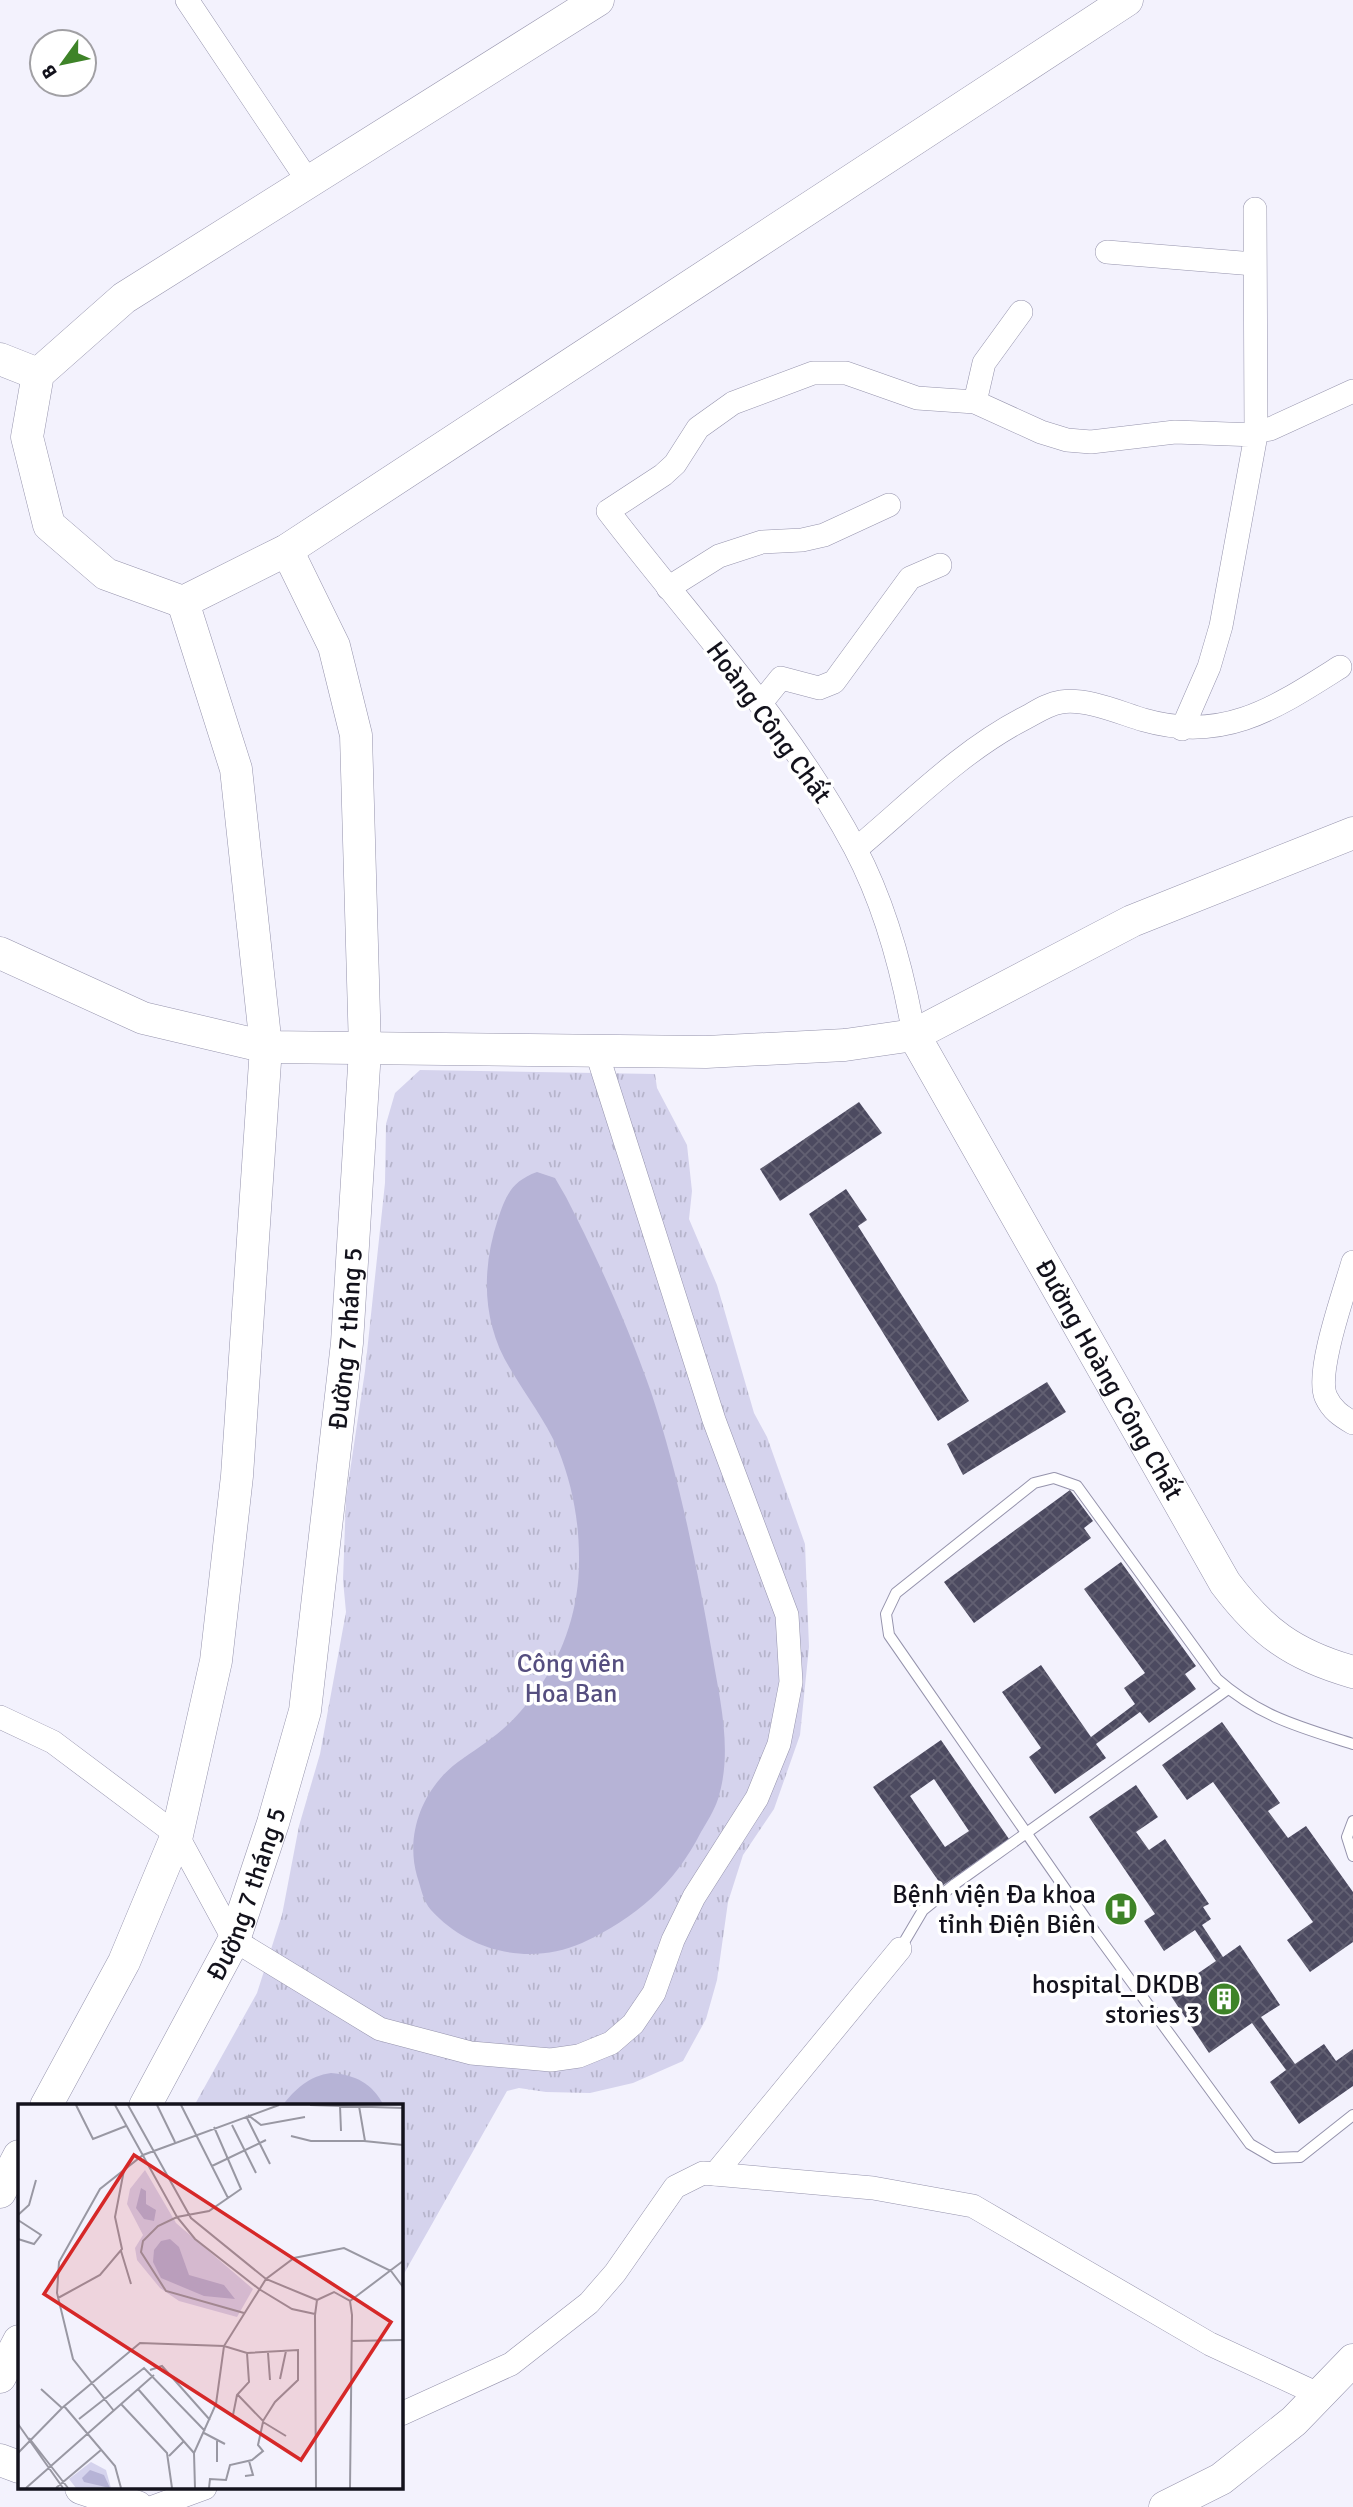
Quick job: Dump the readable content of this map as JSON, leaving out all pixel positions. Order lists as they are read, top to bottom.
{
  "streets": {
    "street": ["Hoàng Công Chất", "Đường 7 tháng 5", "Đường Hoàng Công Chất"]
  },
  "crossings": [
    ["Hoàng Công Chất", "Đường Hoàng Công Chất"]
  ],
  "parks": ["Công viên Hoa Ban"],
  "places": {
    "hospital": ["Bệnh viện Đa khoa tỉnh Điện Biên"],
    "building": ["hospital_DKDB stories 3"]
  },
  "north": "bottom left"
}
